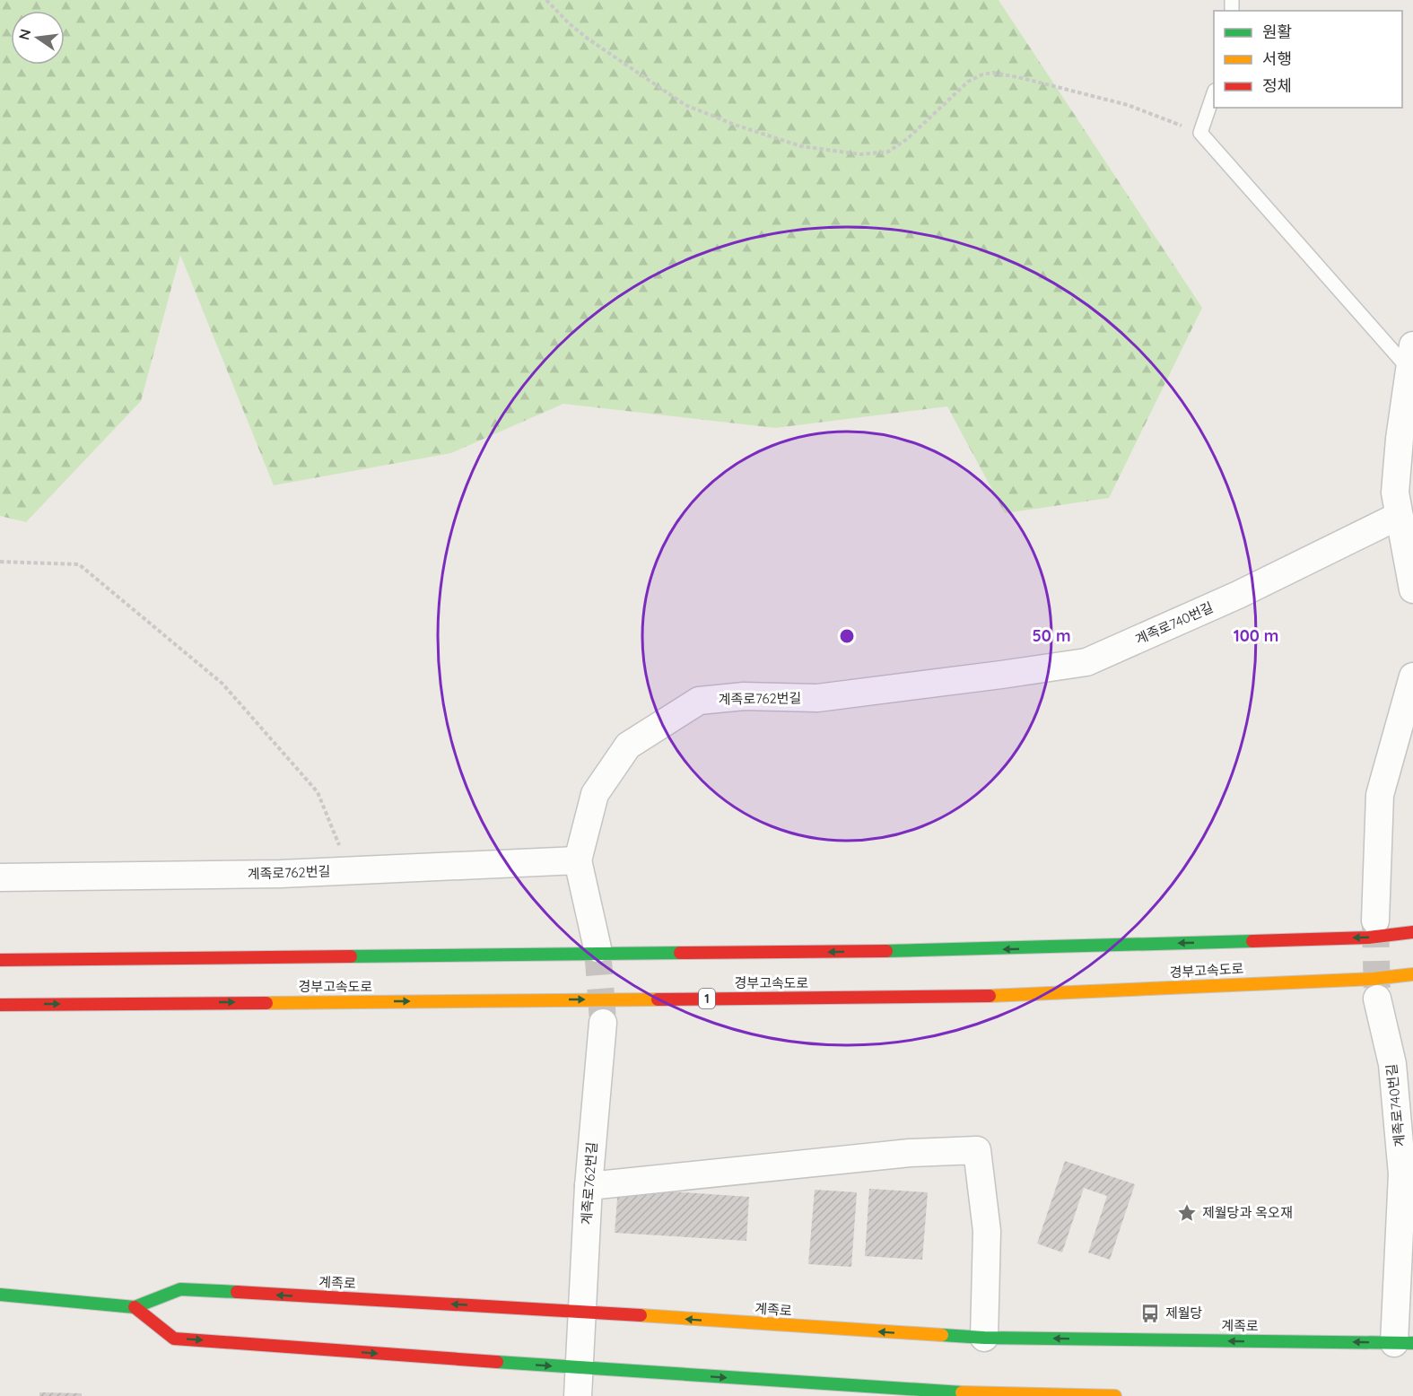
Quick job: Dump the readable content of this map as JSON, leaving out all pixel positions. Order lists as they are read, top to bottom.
{
  "streets": {
    "main road": ["경부고속도로", "1", "계족로"],
    "street": ["계족로740번길", "계족로762번길"]
  },
  "crossings": [
    ["계족로740번길", "계족로762번길"],
    ["계족로740번길", "계족로"],
    ["계족로762번길", "계족로"]
  ],
  "places": {
    "place": ["제월당과 옥오재"],
    "bus stop": ["제월당"]
  },
  "legend": ["원활", "서행", "정체"],
  "north": "left",
  "rings": ["50 m", "100 m"]
}
